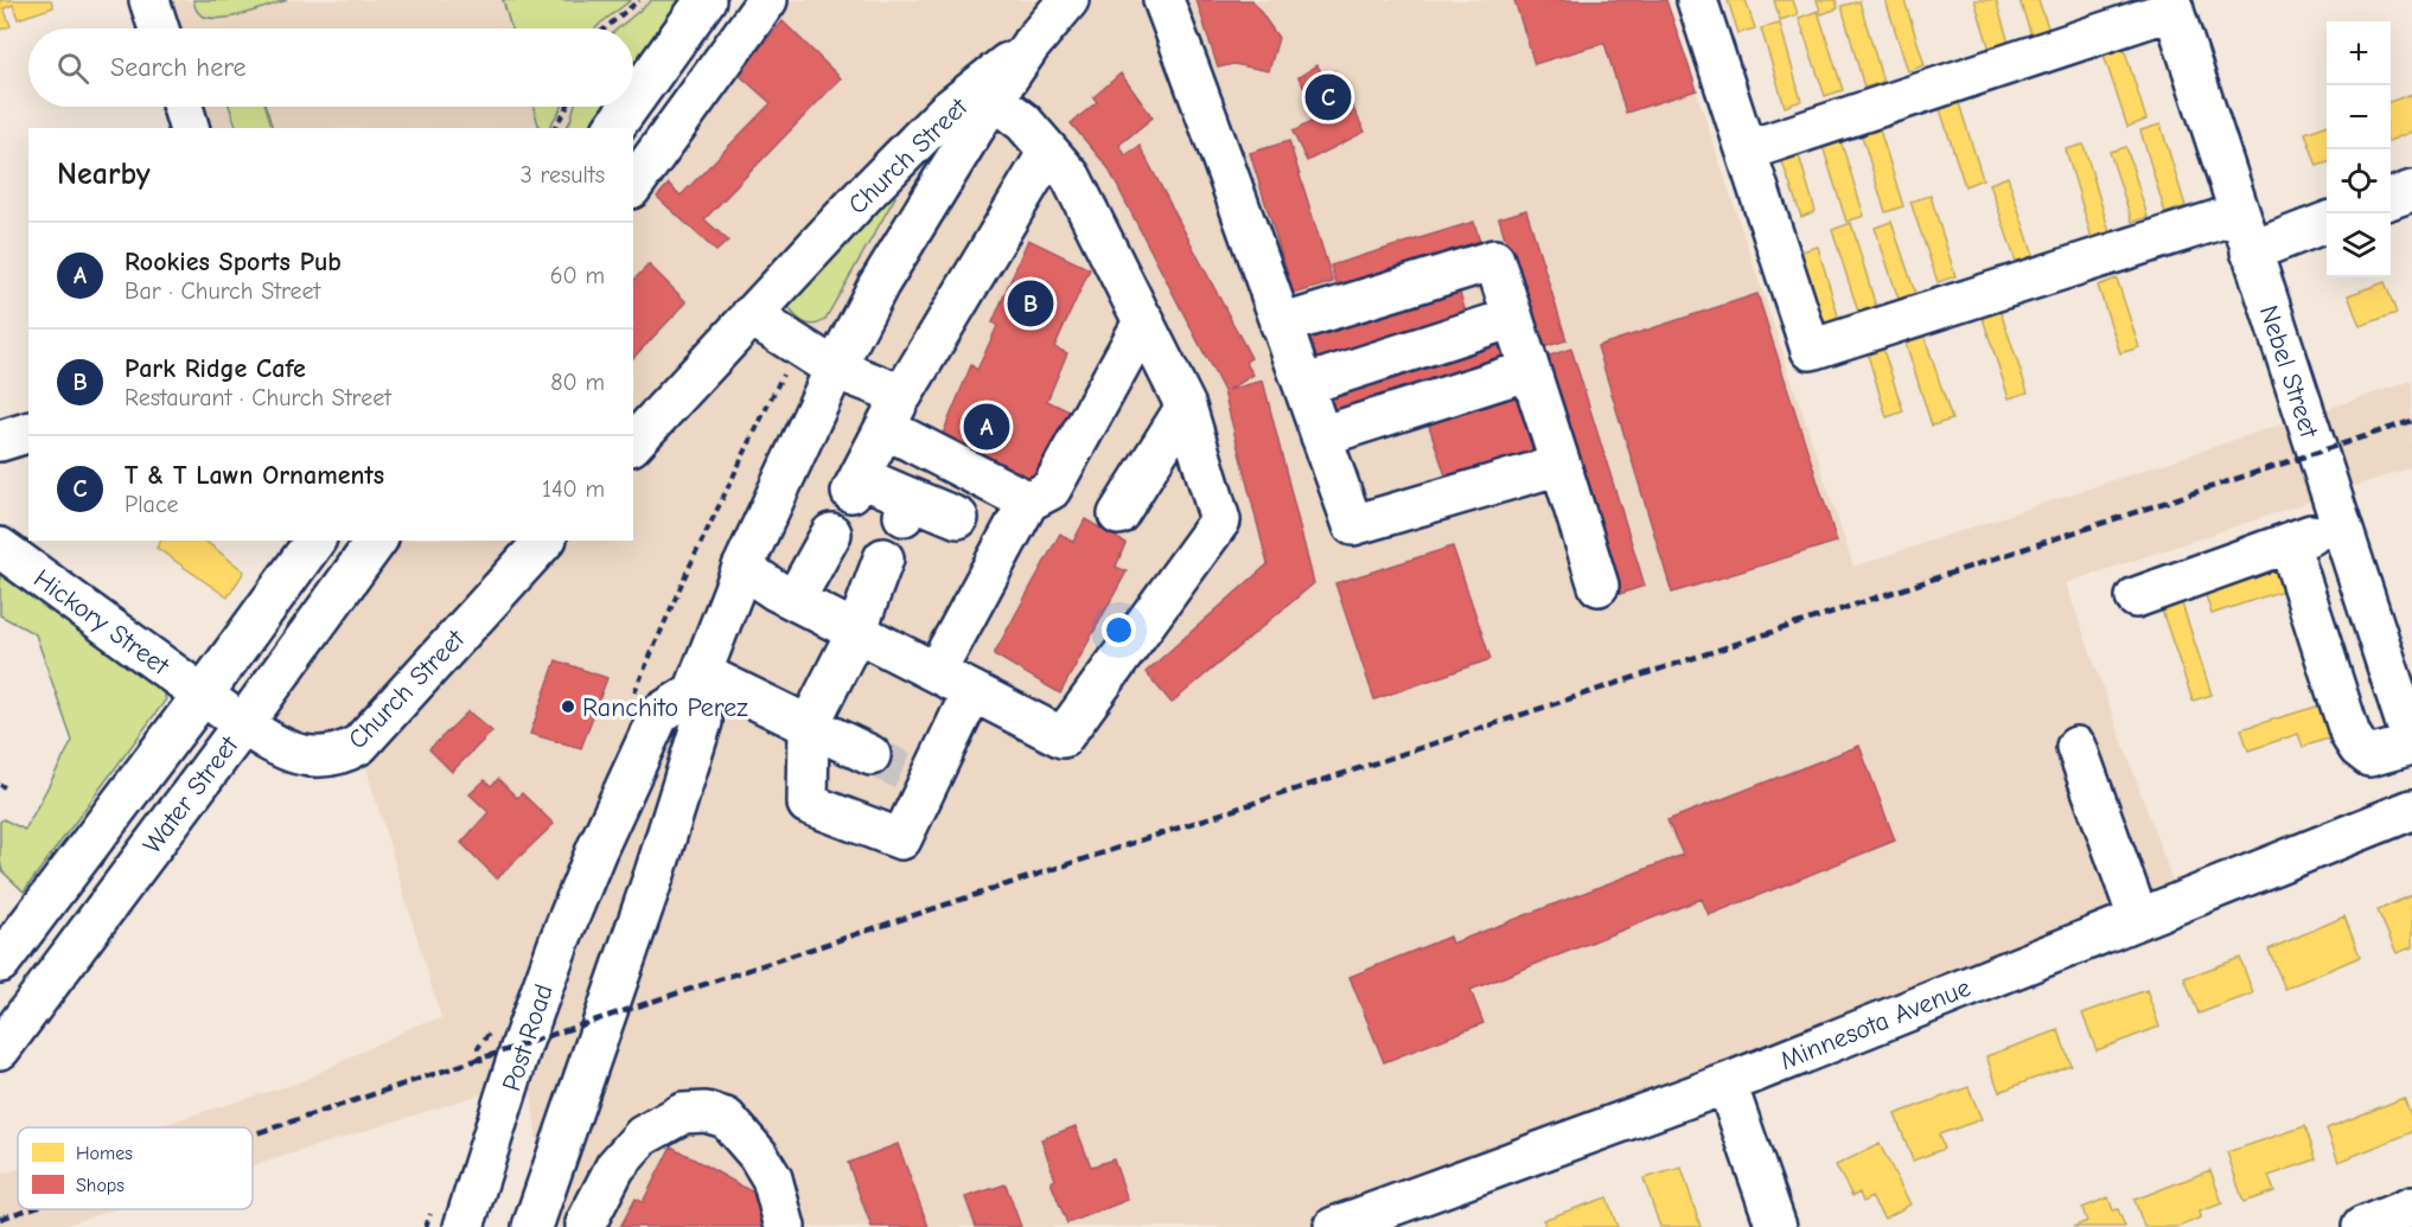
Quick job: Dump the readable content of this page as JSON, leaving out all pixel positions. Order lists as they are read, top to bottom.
{
  "streets": {
    "street": [
      "Church Street",
      "Nebel Street",
      "Hickory Street",
      "Water Street",
      "Minnesota Avenue",
      "Post Road"
    ]
  },
  "crossings": [
    ["Church Street", "Hickory Street"],
    ["Church Street", "Water Street"],
    ["Hickory Street", "Water Street"]
  ],
  "places": ["Ranchito Perez"],
  "legend": ["Homes", "Shops"],
  "page": {
    "map_buttons": ["+", "−"],
    "search": "Search here",
    "pins": ["C", "B", "A"],
    "heading": ["Nearby", "3 results"],
    "list": [
      {
        "mark": "A",
        "name": "Rookies Sports Pub",
        "note": "Bar · Church Street",
        "value": "60 m"
      },
      {
        "mark": "B",
        "name": "Park Ridge Cafe",
        "note": "Restaurant · Church Street",
        "value": "80 m"
      },
      {
        "mark": "C",
        "name": "T & T Lawn Ornaments",
        "note": "Place",
        "value": "140 m"
      }
    ]
  }
}
